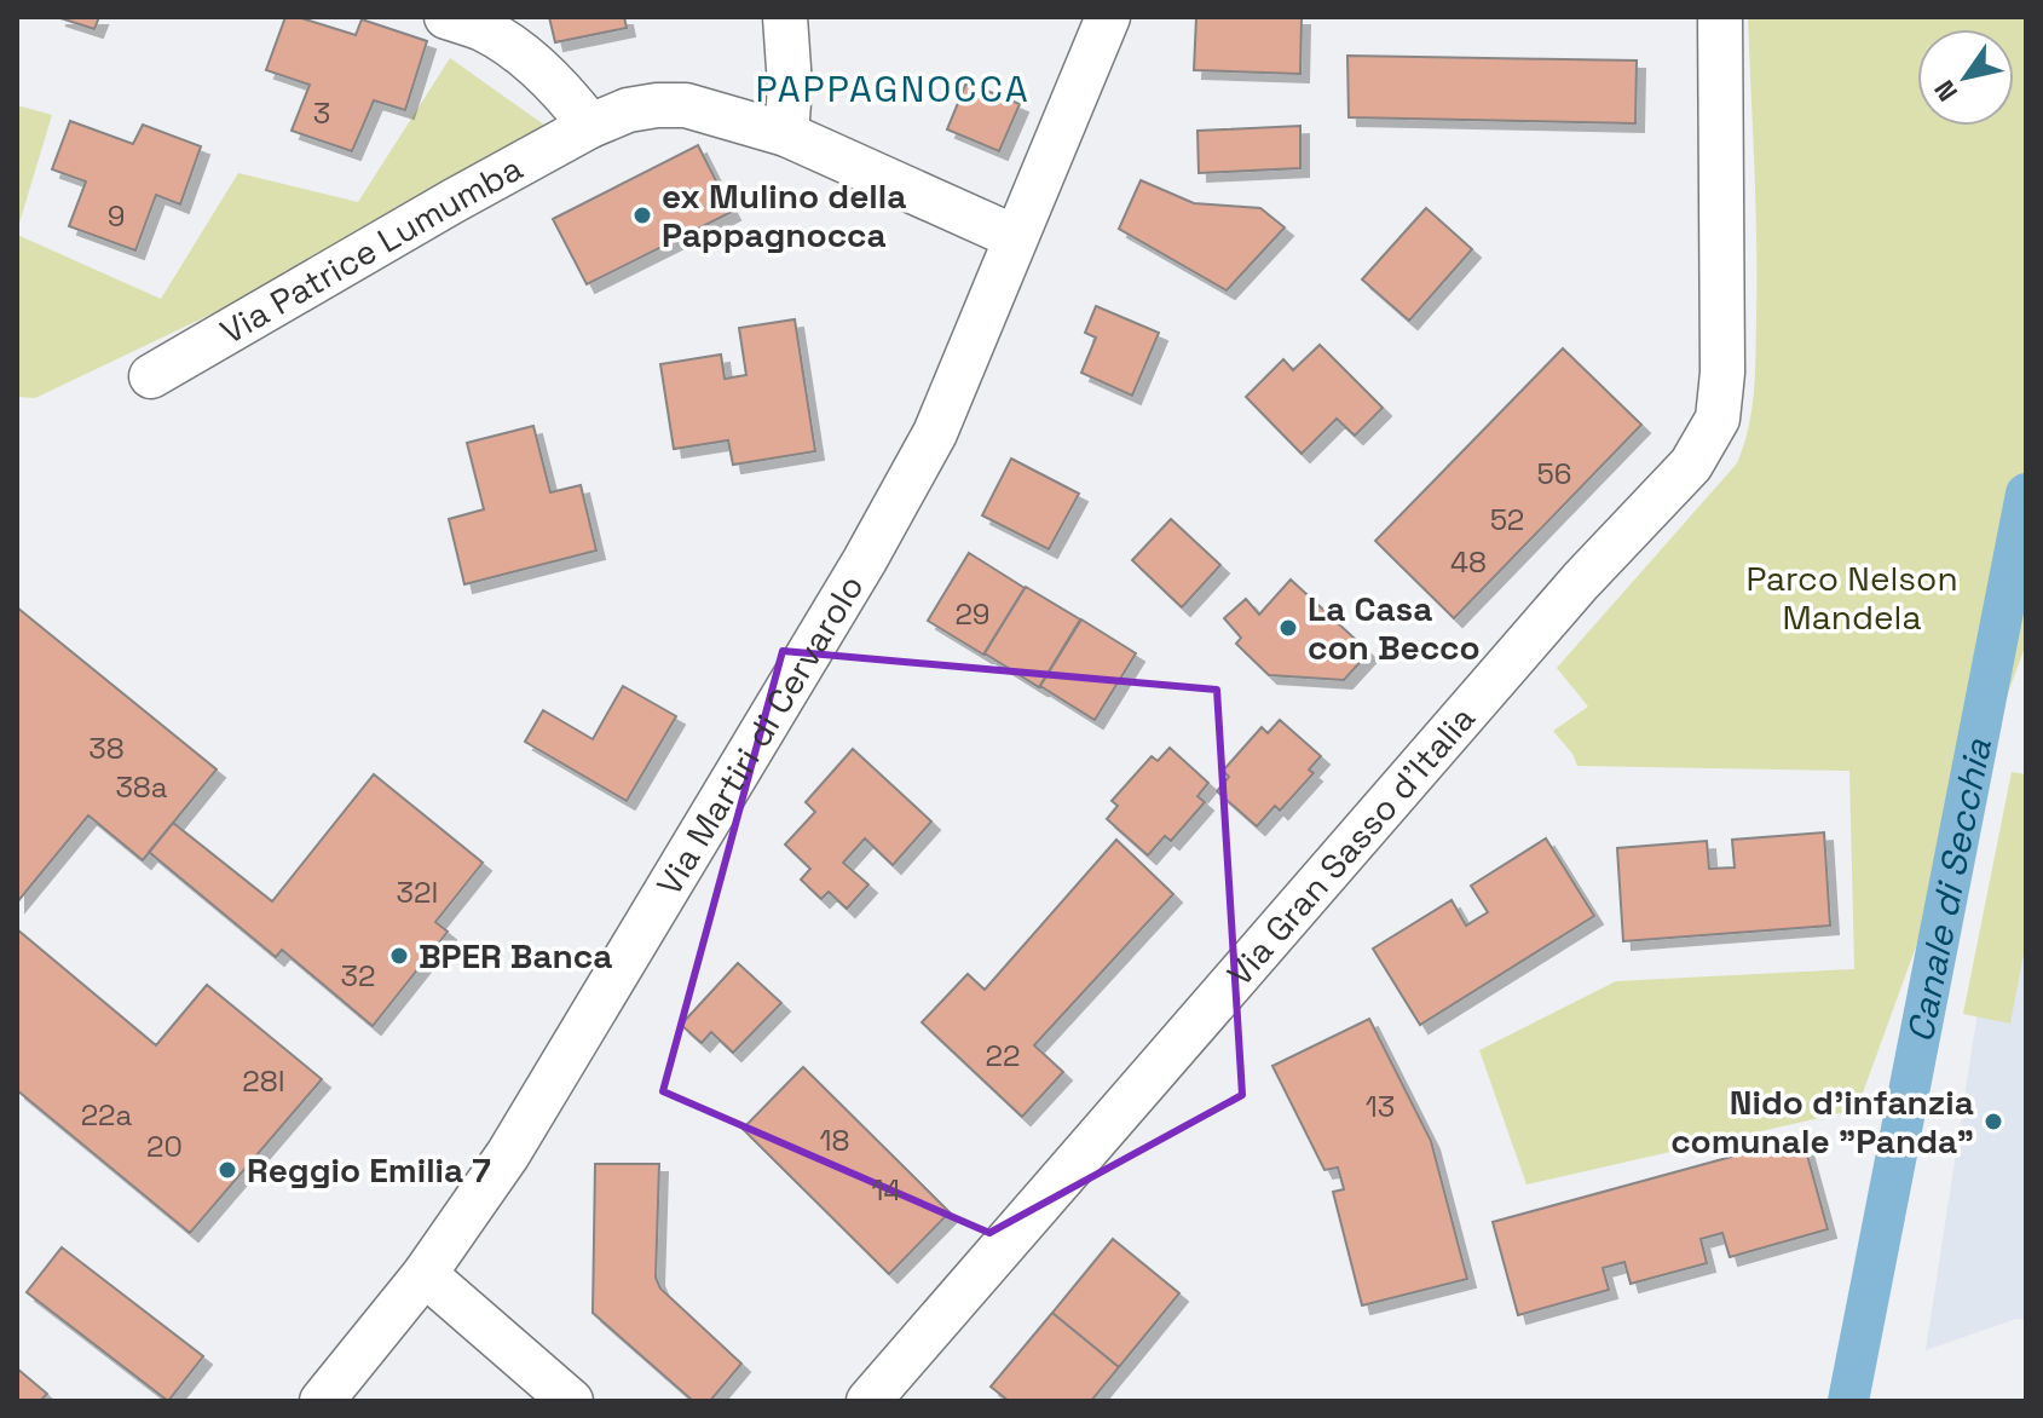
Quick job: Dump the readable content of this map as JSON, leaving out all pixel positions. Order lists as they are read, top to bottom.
{
  "streets": {
    "street": ["Via Patrice Lumumba", "Via Martiri di Cervarolo", "Via Gran Sasso d'Italia"]
  },
  "crossings": [
    ["Via Patrice Lumumba", "Via Martiri di Cervarolo"]
  ],
  "districts": ["PAPPAGNOCCA"],
  "water": ["Canale di Secchia"],
  "parks": ["Parco Nelson Mandela"],
  "places": [
    "ex Mulino della Pappagnocca",
    "La Casa con Becco",
    "BPER Banca",
    "Nido d'infanzia comunale \"Panda\"",
    "Reggio Emilia 7"
  ],
  "house_numbers": [
    "3",
    "9",
    "56",
    "52",
    "48",
    "29",
    "38",
    "38a",
    "32l",
    "32",
    "22",
    "28l",
    "13",
    "22a",
    "18",
    "20",
    "14"
  ],
  "north": "bottom left"
}
